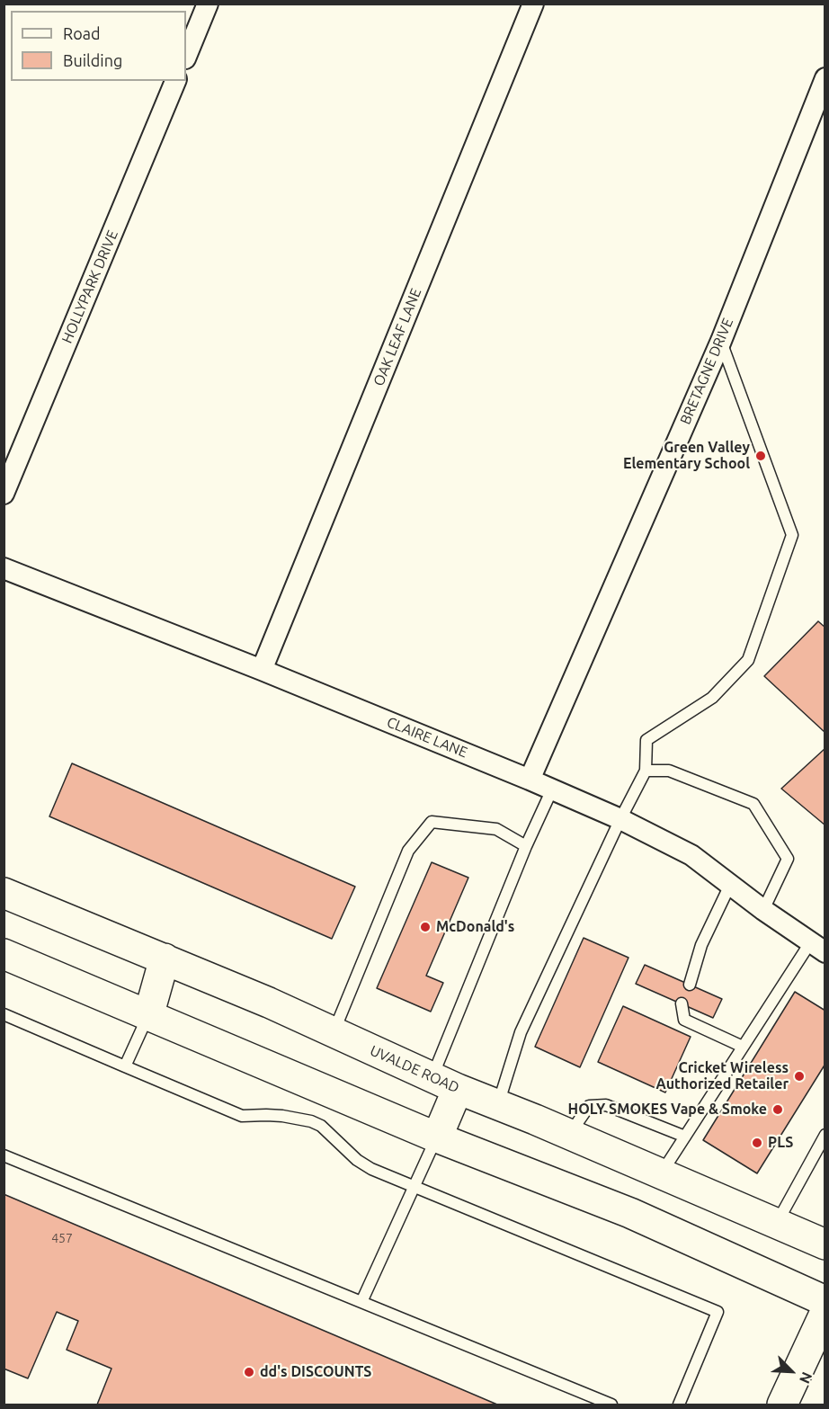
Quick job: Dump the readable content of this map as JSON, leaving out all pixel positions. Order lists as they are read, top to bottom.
{
  "streets": {
    "main road": ["UVALDE ROAD"],
    "street": [
      "HOLLYPARK DRIVE",
      "OAK LEAF LANE",
      "BRETAGNE DRIVE",
      "CLAIRE LANE"
    ]
  },
  "crossings": [
    ["OAK LEAF LANE", "CLAIRE LANE"],
    ["BRETAGNE DRIVE", "CLAIRE LANE"]
  ],
  "places": [
    "Green Valley Elementary School",
    "McDonald's",
    "Cricket Wireless Authorized Retailer",
    "HOLY SMOKES Vape & Smoke",
    "PLS",
    "dd's DISCOUNTS"
  ],
  "house_numbers": ["457"],
  "legend": ["Road", "Building"],
  "north": "bottom right"
}
